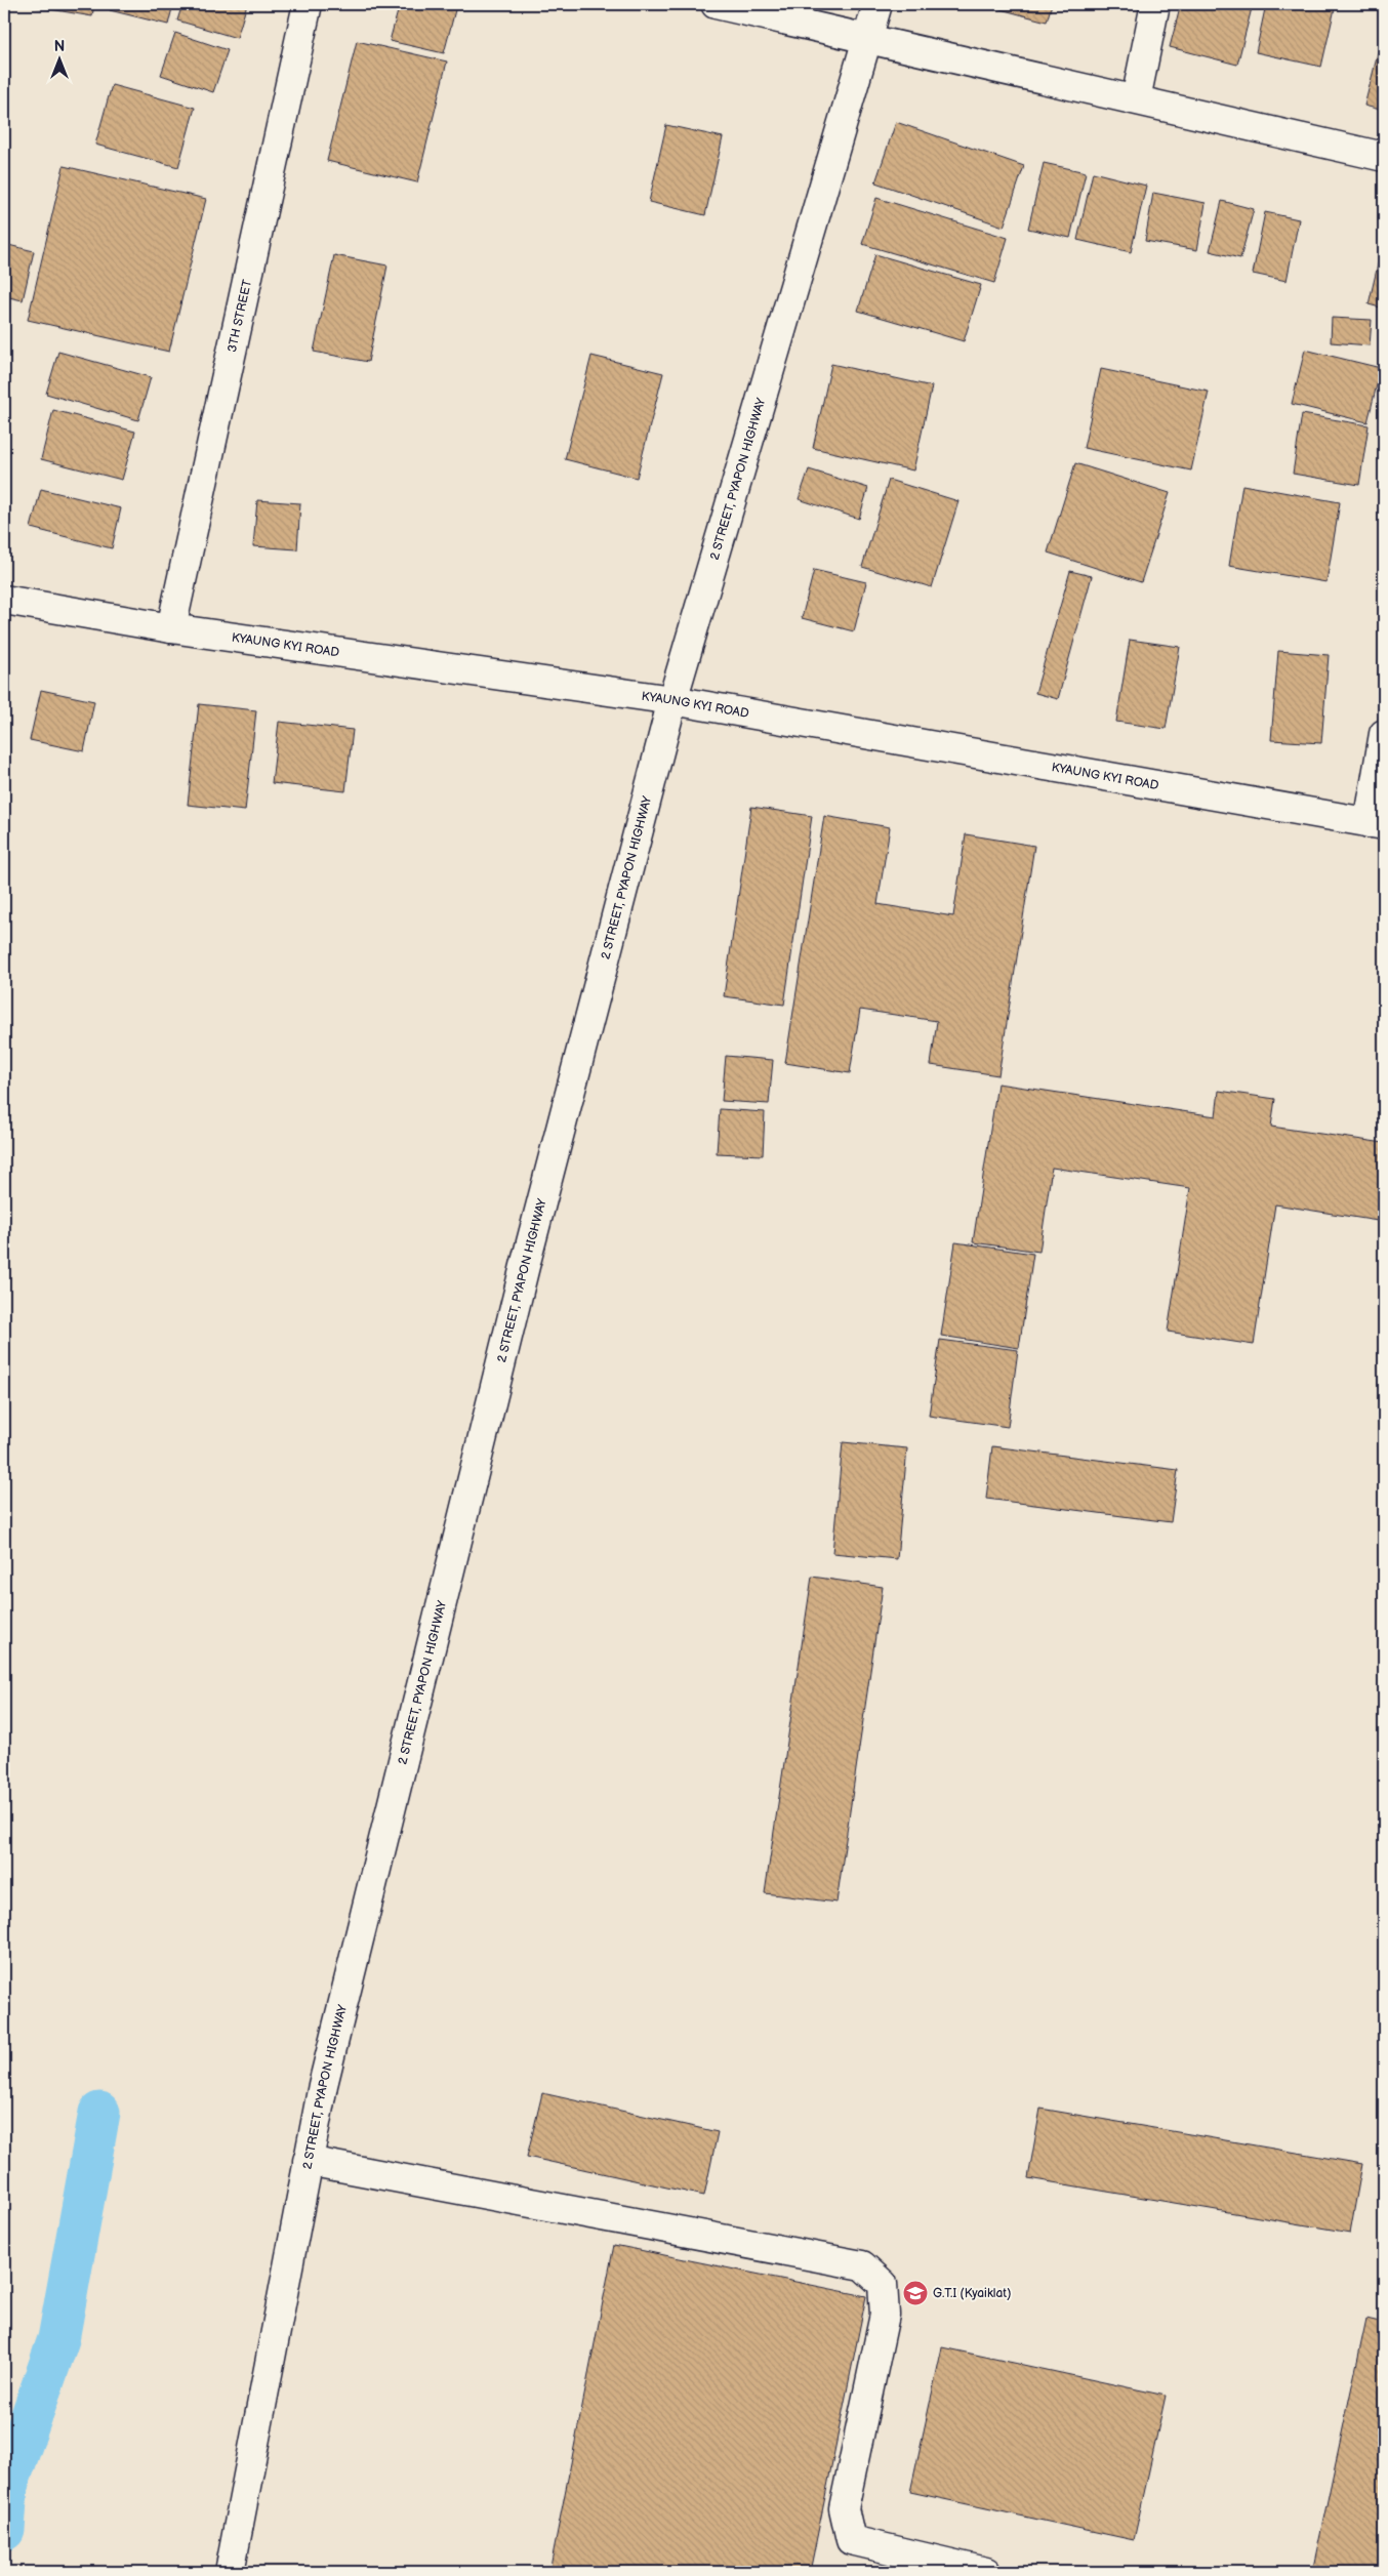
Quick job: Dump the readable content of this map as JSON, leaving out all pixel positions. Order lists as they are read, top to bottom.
{
  "streets": {
    "street": ["3TH STREET", "2 STREET, PYAPON HIGHWAY", "KYAUNG KYI ROAD"]
  },
  "crossings": [
    ["3TH STREET", "KYAUNG KYI ROAD"],
    ["2 STREET, PYAPON HIGHWAY", "KYAUNG KYI ROAD"]
  ],
  "places": {
    "school or university": ["G.T.I (Kyaiklat)"]
  },
  "north": "top"
}
